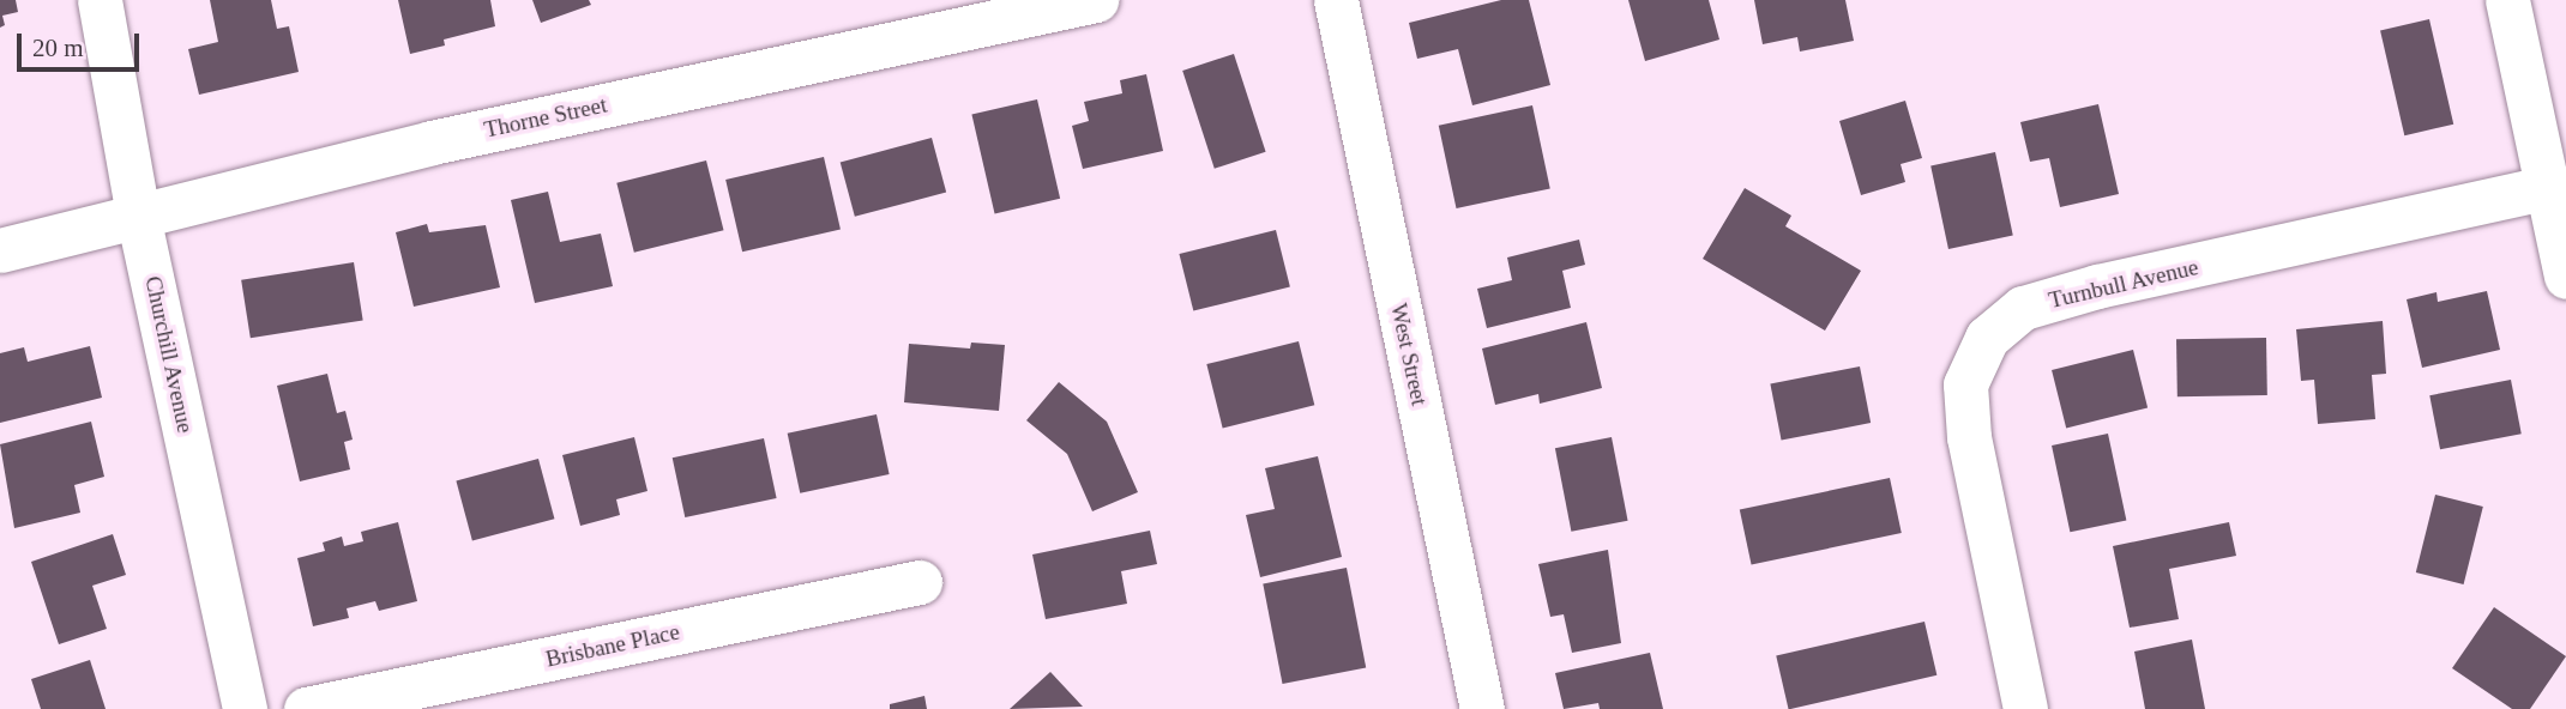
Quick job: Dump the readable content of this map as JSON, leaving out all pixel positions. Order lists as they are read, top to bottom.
{
  "streets": {
    "street": [
      "Thorne Street",
      "Turnbull Avenue",
      "Churchill Avenue",
      "West Street",
      "Brisbane Place"
    ]
  },
  "crossings": [
    ["Thorne Street", "Churchill Avenue"]
  ],
  "scale_bar": "20 m"
}
